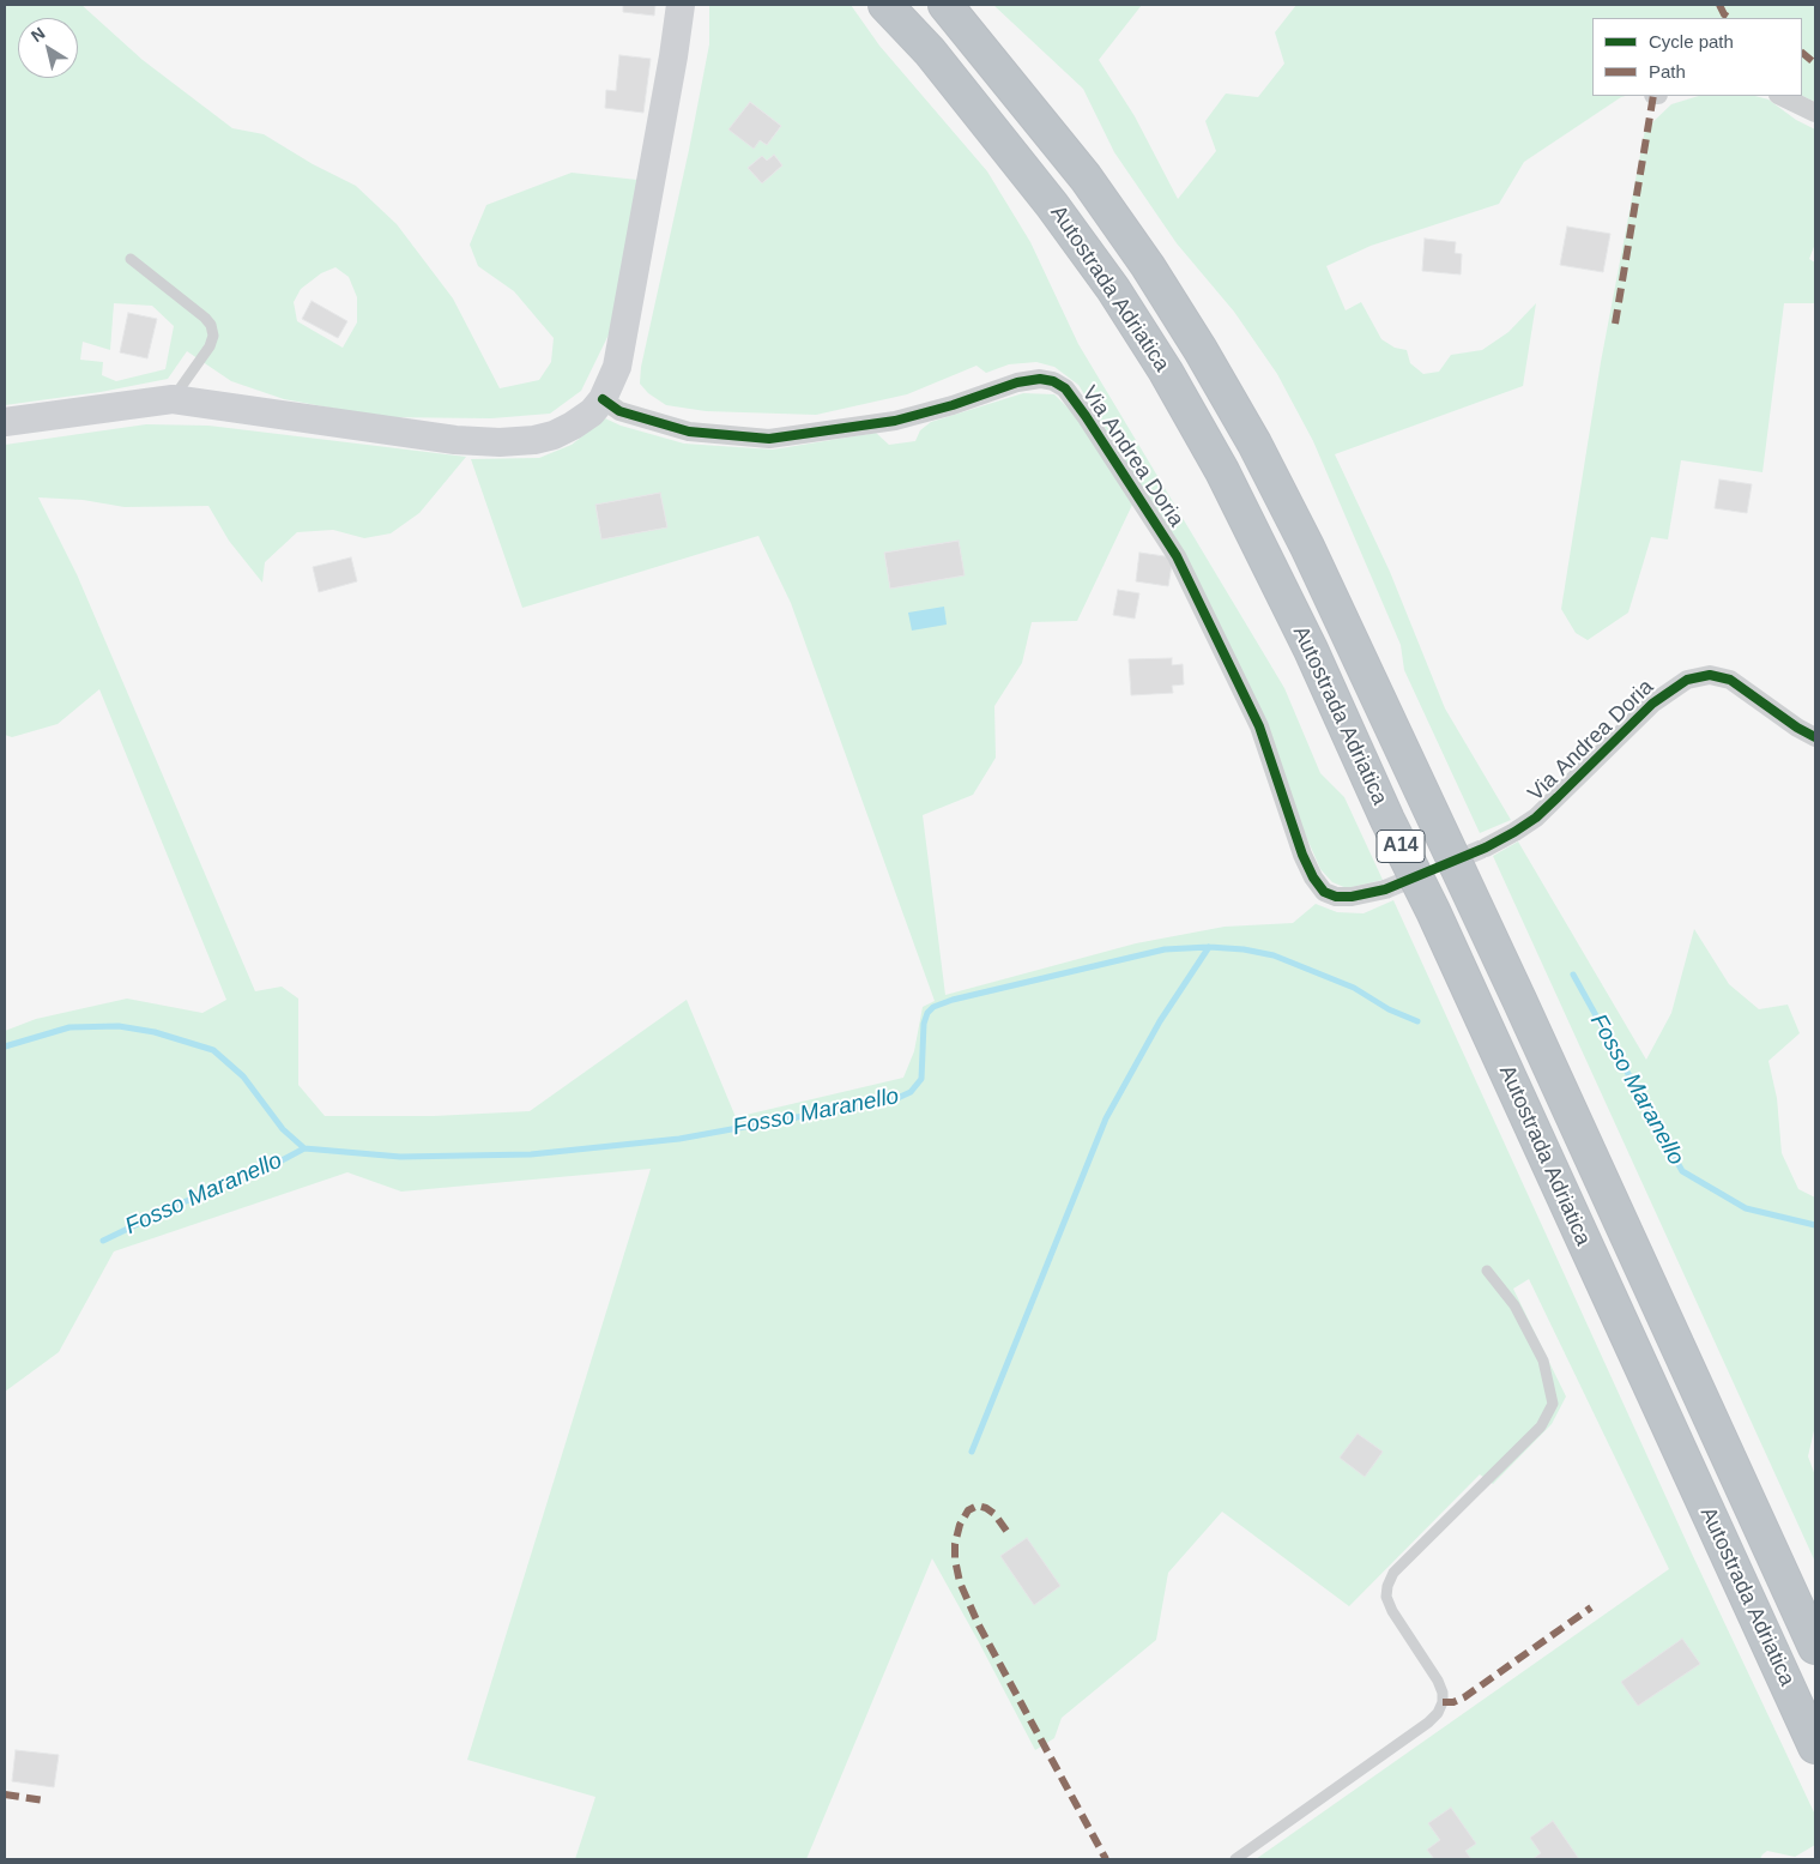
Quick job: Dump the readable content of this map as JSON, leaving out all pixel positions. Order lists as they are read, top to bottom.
{
  "streets": {
    "highway": ["Autostrada Adriatica", "A14"],
    "street": ["Via Andrea Doria"]
  },
  "water": ["Fosso Maranello"],
  "legend": ["Cycle path", "Path"],
  "north": "top left"
}
